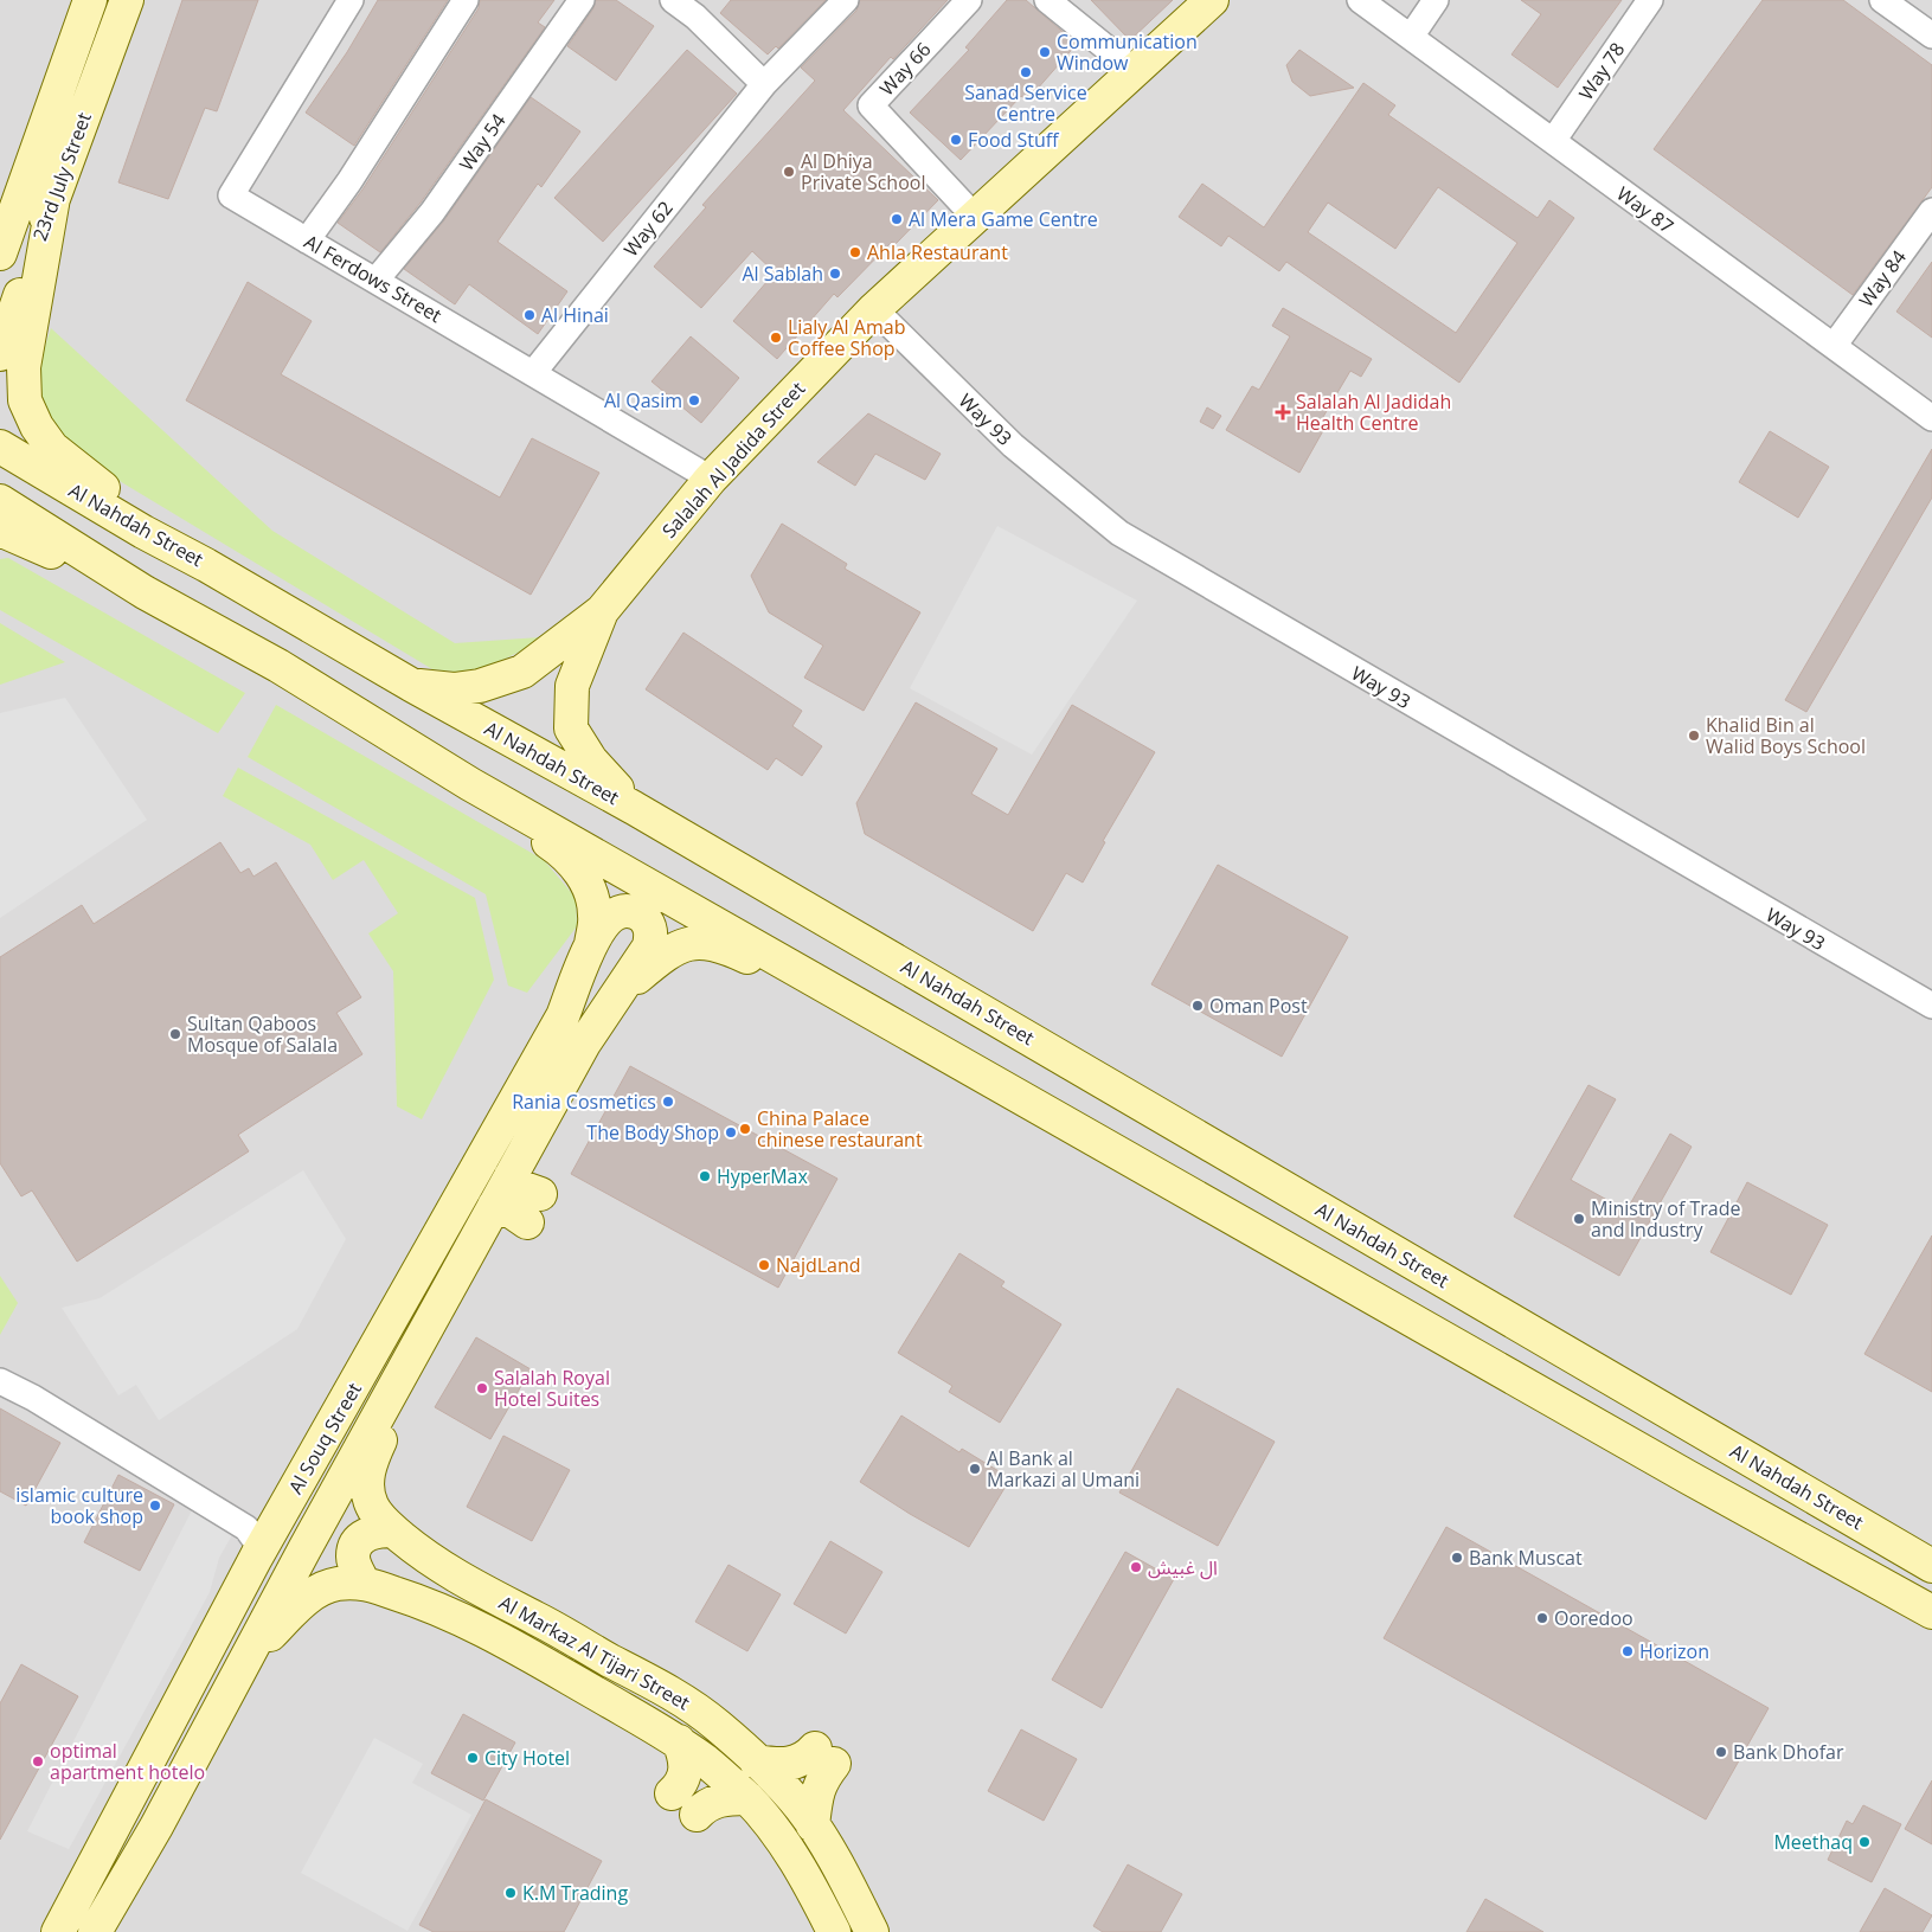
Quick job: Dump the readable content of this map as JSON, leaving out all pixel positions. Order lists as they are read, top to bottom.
{
  "streets": {
    "street": [
      "Way 66",
      "Way 78",
      "Way 54",
      "23rd July Street",
      "Way 87",
      "Way 62",
      "Al Ferdows Street",
      "Way 84",
      "Way 93",
      "Salalah Al Jadida Street",
      "Al Nahdah Street",
      "Al Souq Street",
      "Al Markaz Al Tijari Street"
    ]
  },
  "crossings": [
    ["Way 66", "Salalah Al Jadida Street"],
    ["Way 78", "Way 87"],
    ["Way 54", "Al Ferdows Street"],
    ["Way 87", "Way 84"],
    ["Way 62", "Al Ferdows Street"],
    ["Al Ferdows Street", "Salalah Al Jadida Street"],
    ["Way 93", "Salalah Al Jadida Street"],
    ["Salalah Al Jadida Street", "Al Nahdah Street"],
    ["Al Souq Street", "Al Markaz Al Tijari Street"]
  ],
  "places": {
    "other": [
      "Communication Window",
      "Sanad Service Centre",
      "Food Stuff",
      "Al Dhiya Private School",
      "Al Mera Game Centre",
      "Ahla Restaurant",
      "Al Sablah",
      "Al Hinai",
      "Lialy Al Amab Coffee Shop",
      "Al Qasim",
      "Khalid Bin al Walid Boys School",
      "Oman Post",
      "Sultan Qaboos Mosque of Salala",
      "Rania Cosmetics",
      "China Palace chinese restaurant",
      "The Body Shop",
      "HyperMax",
      "Ministry of Trade and Industry",
      "NajdLand",
      "Salalah Royal Hotel Suites",
      "Al Bank al Markazi al Umani",
      "islamic culture book shop",
      "Bank Muscat",
      "ال غبيش",
      "Ooredoo",
      "Horizon",
      "Bank Dhofar",
      "City Hotel",
      "optimal apartment hotelo",
      "Meethaq",
      "K.M Trading"
    ],
    "health": ["Salalah Al Jadidah Health Centre"]
  }
}
